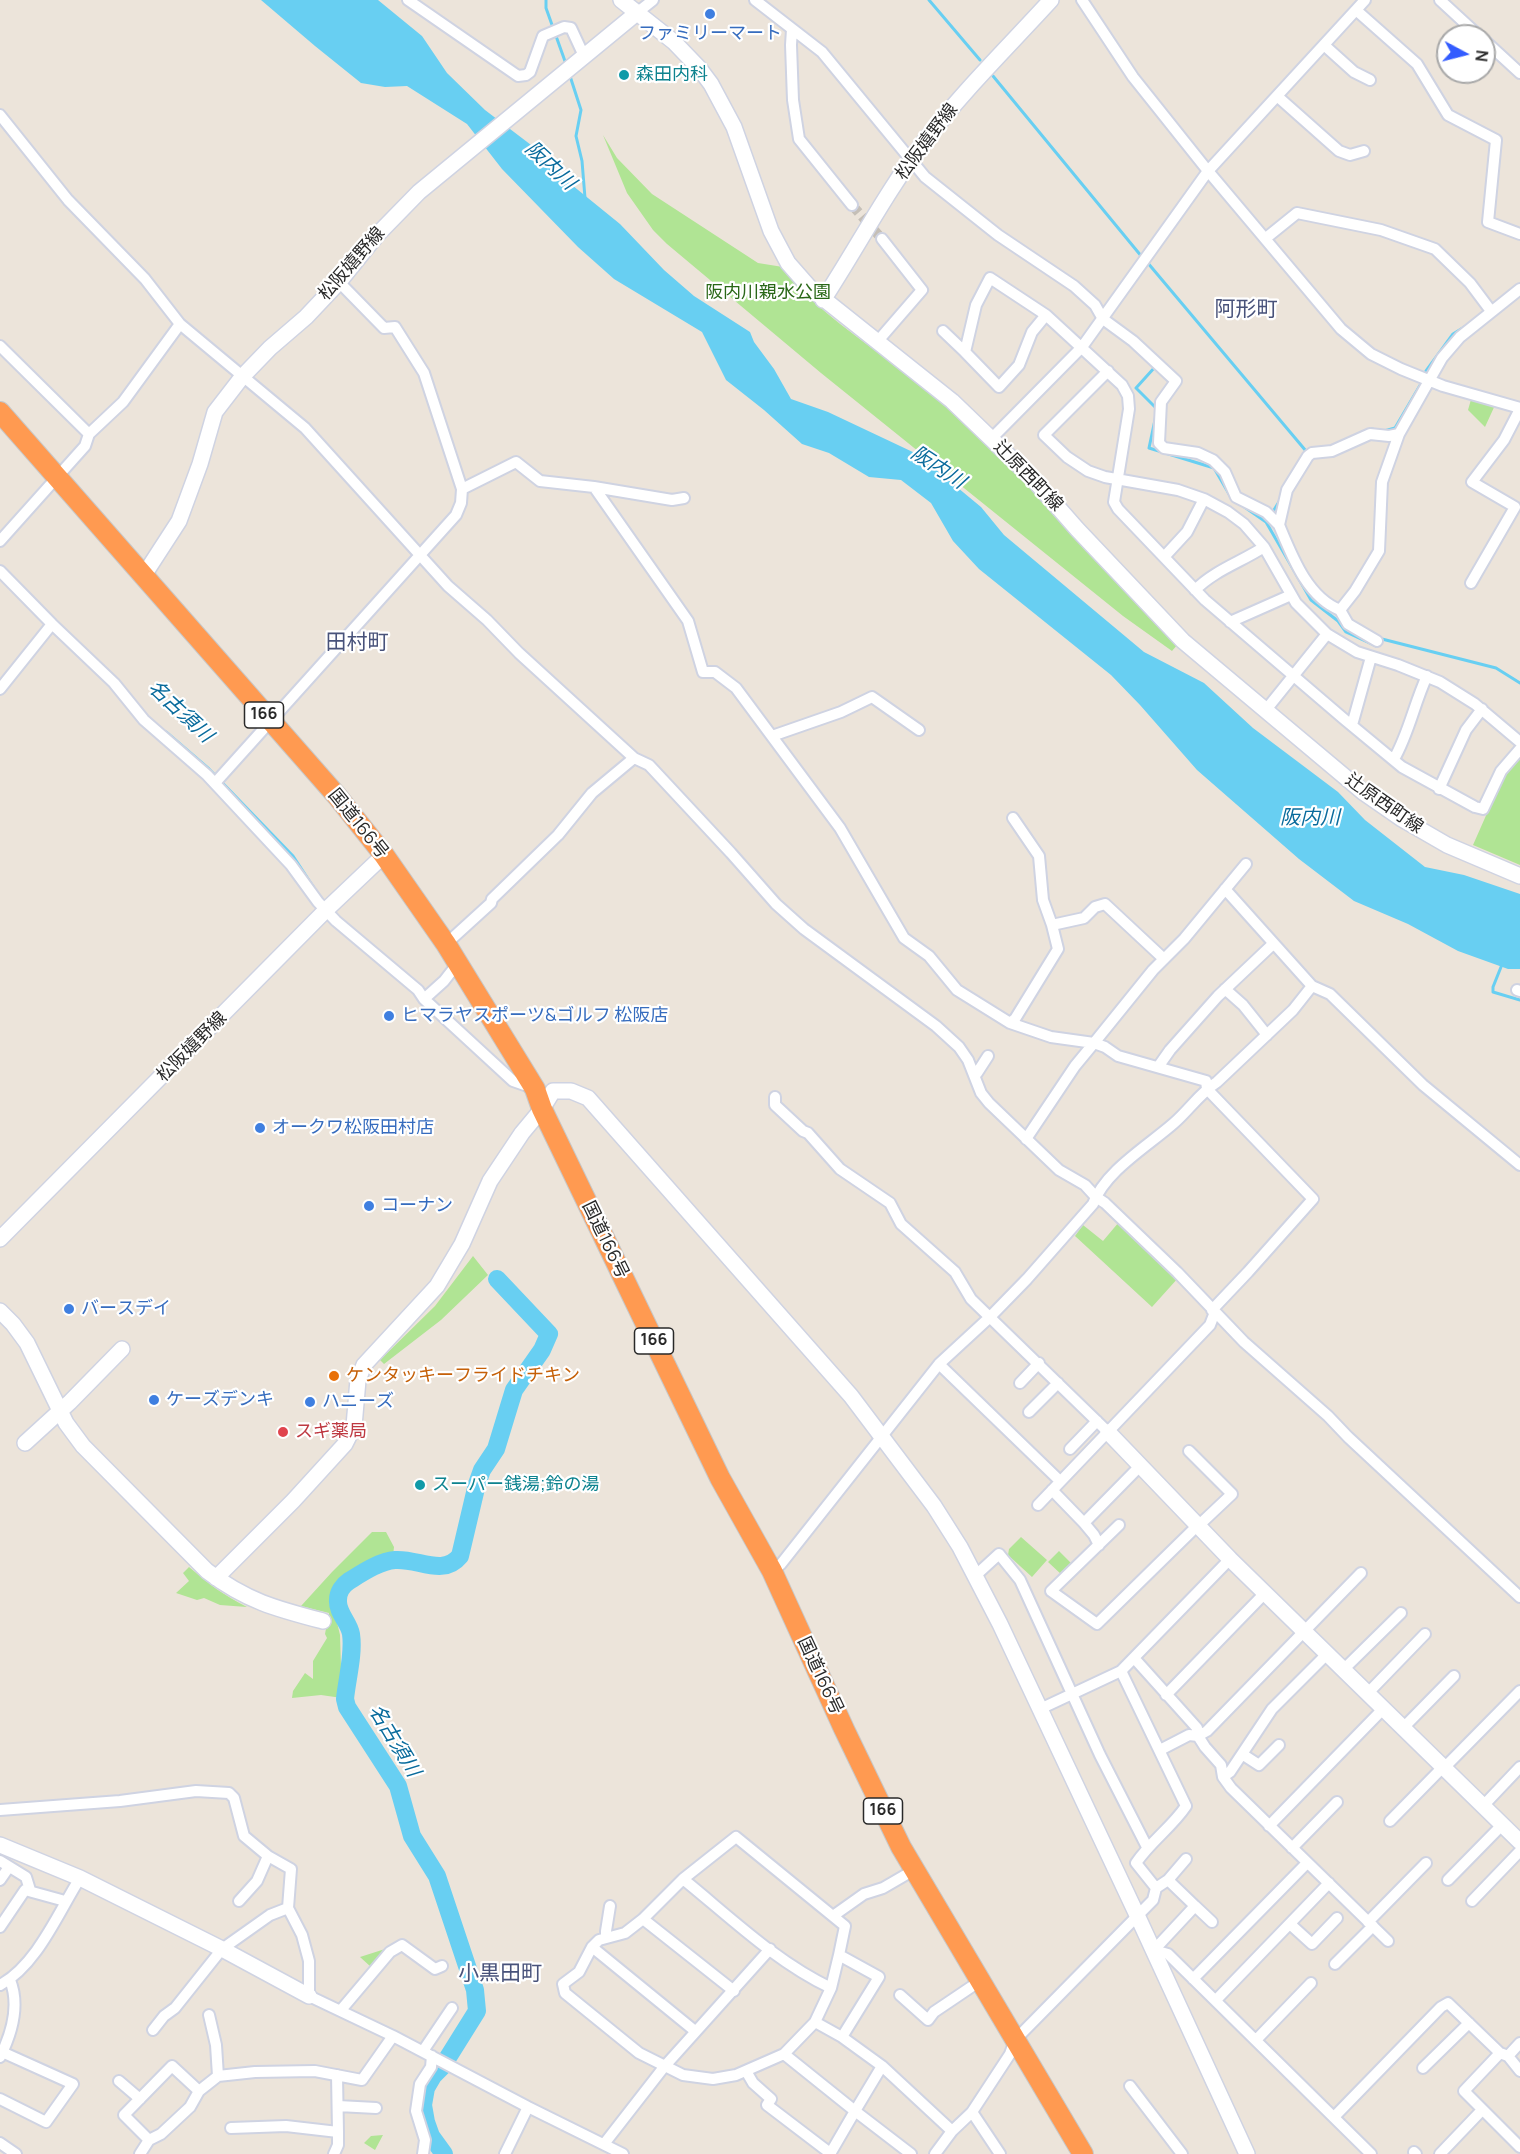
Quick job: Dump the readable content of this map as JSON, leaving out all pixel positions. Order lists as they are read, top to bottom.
{
  "streets": {
    "highway": ["166", "国道166号"],
    "street": ["松阪嬉野線", "辻原西町線"]
  },
  "crossings": [
    ["松阪嬉野線", "辻原西町線"],
    ["松阪嬉野線", "国道166号"]
  ],
  "districts": ["阿形町", "田村町", "小黒田町"],
  "water": ["阪内川", "名古須川"],
  "parks": ["阪内川親水公園"],
  "places": [
    "ファミリーマート",
    "森田内科",
    "ヒマラヤスポーツ&ゴルフ 松阪店",
    "オークワ松阪田村店",
    "コーナン",
    "バースデイ",
    "ケンタッキーフライドチキン",
    "ケーズデンキ",
    "ハニーズ",
    "スギ薬局",
    "スーパー銭湯;鈴の湯"
  ],
  "north": "right"
}
